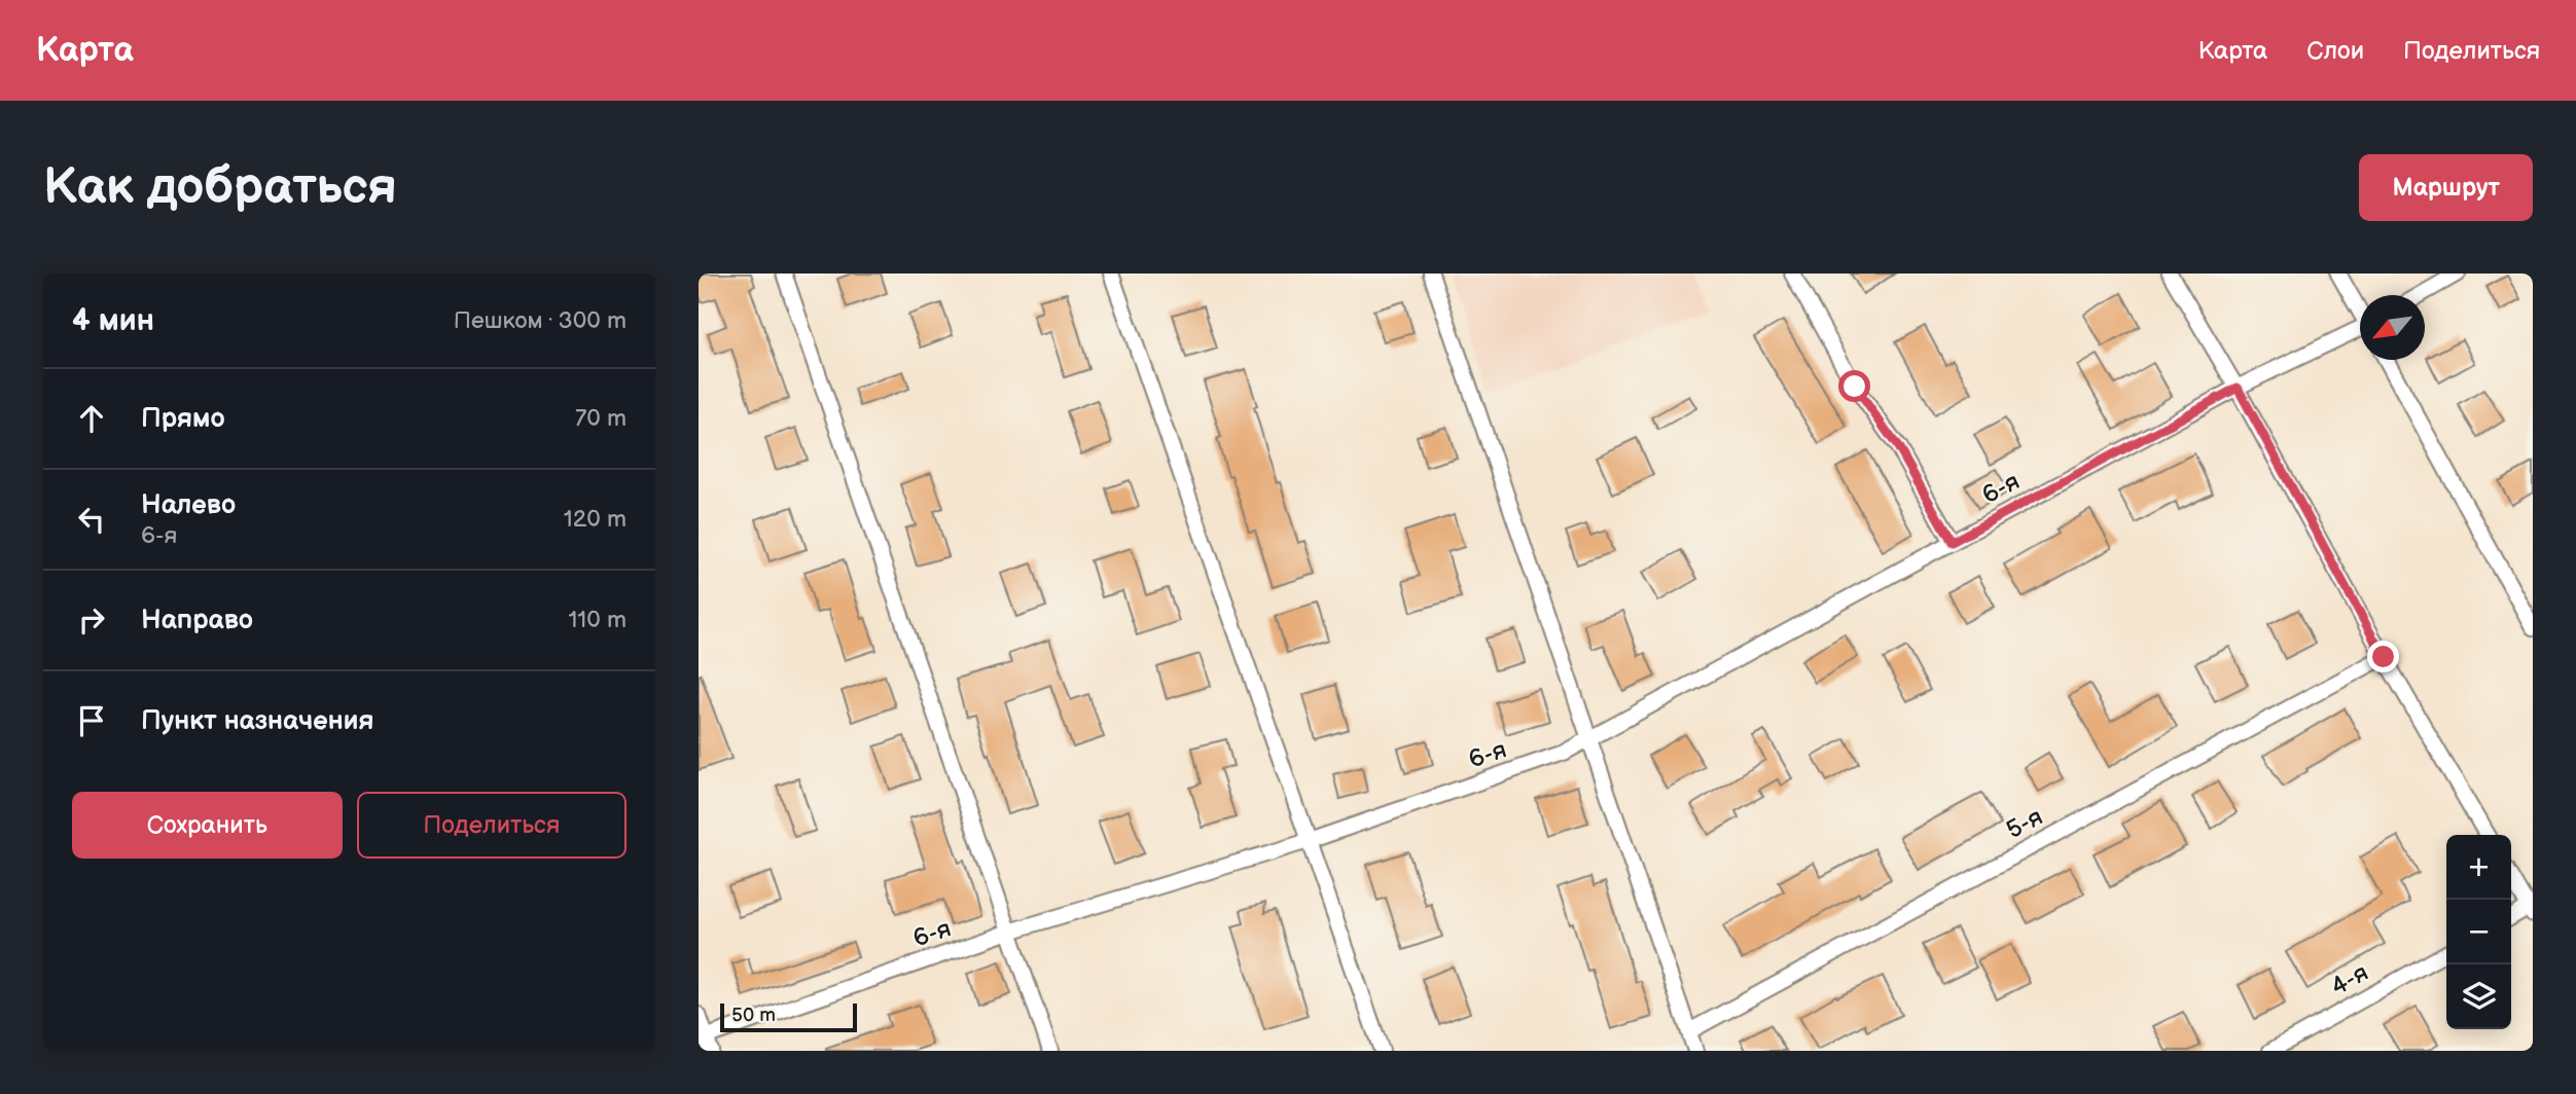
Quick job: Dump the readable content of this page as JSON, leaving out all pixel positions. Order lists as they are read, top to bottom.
{
  "streets": {
    "street": ["6-я", "5-я", "4-я"]
  },
  "scale_bar": "50 m",
  "north": "bottom left",
  "page": {
    "header": "Карта",
    "nav": ["Карта", "Слои", "Поделиться"],
    "buttons": [
      "Маршрут",
      ["Сохранить", "Поделиться"]
    ],
    "title": "Как добраться",
    "heading": ["4 мин", "Пешком · 300 m"],
    "list": [
      ["Прямо", "70 m"],
      ["Налево", "6-я", "120 m"],
      ["Направо", "110 m"],
      "Пункт назначения"
    ],
    "map_buttons": ["+", "−"],
    "scale": "50 m"
  }
}
